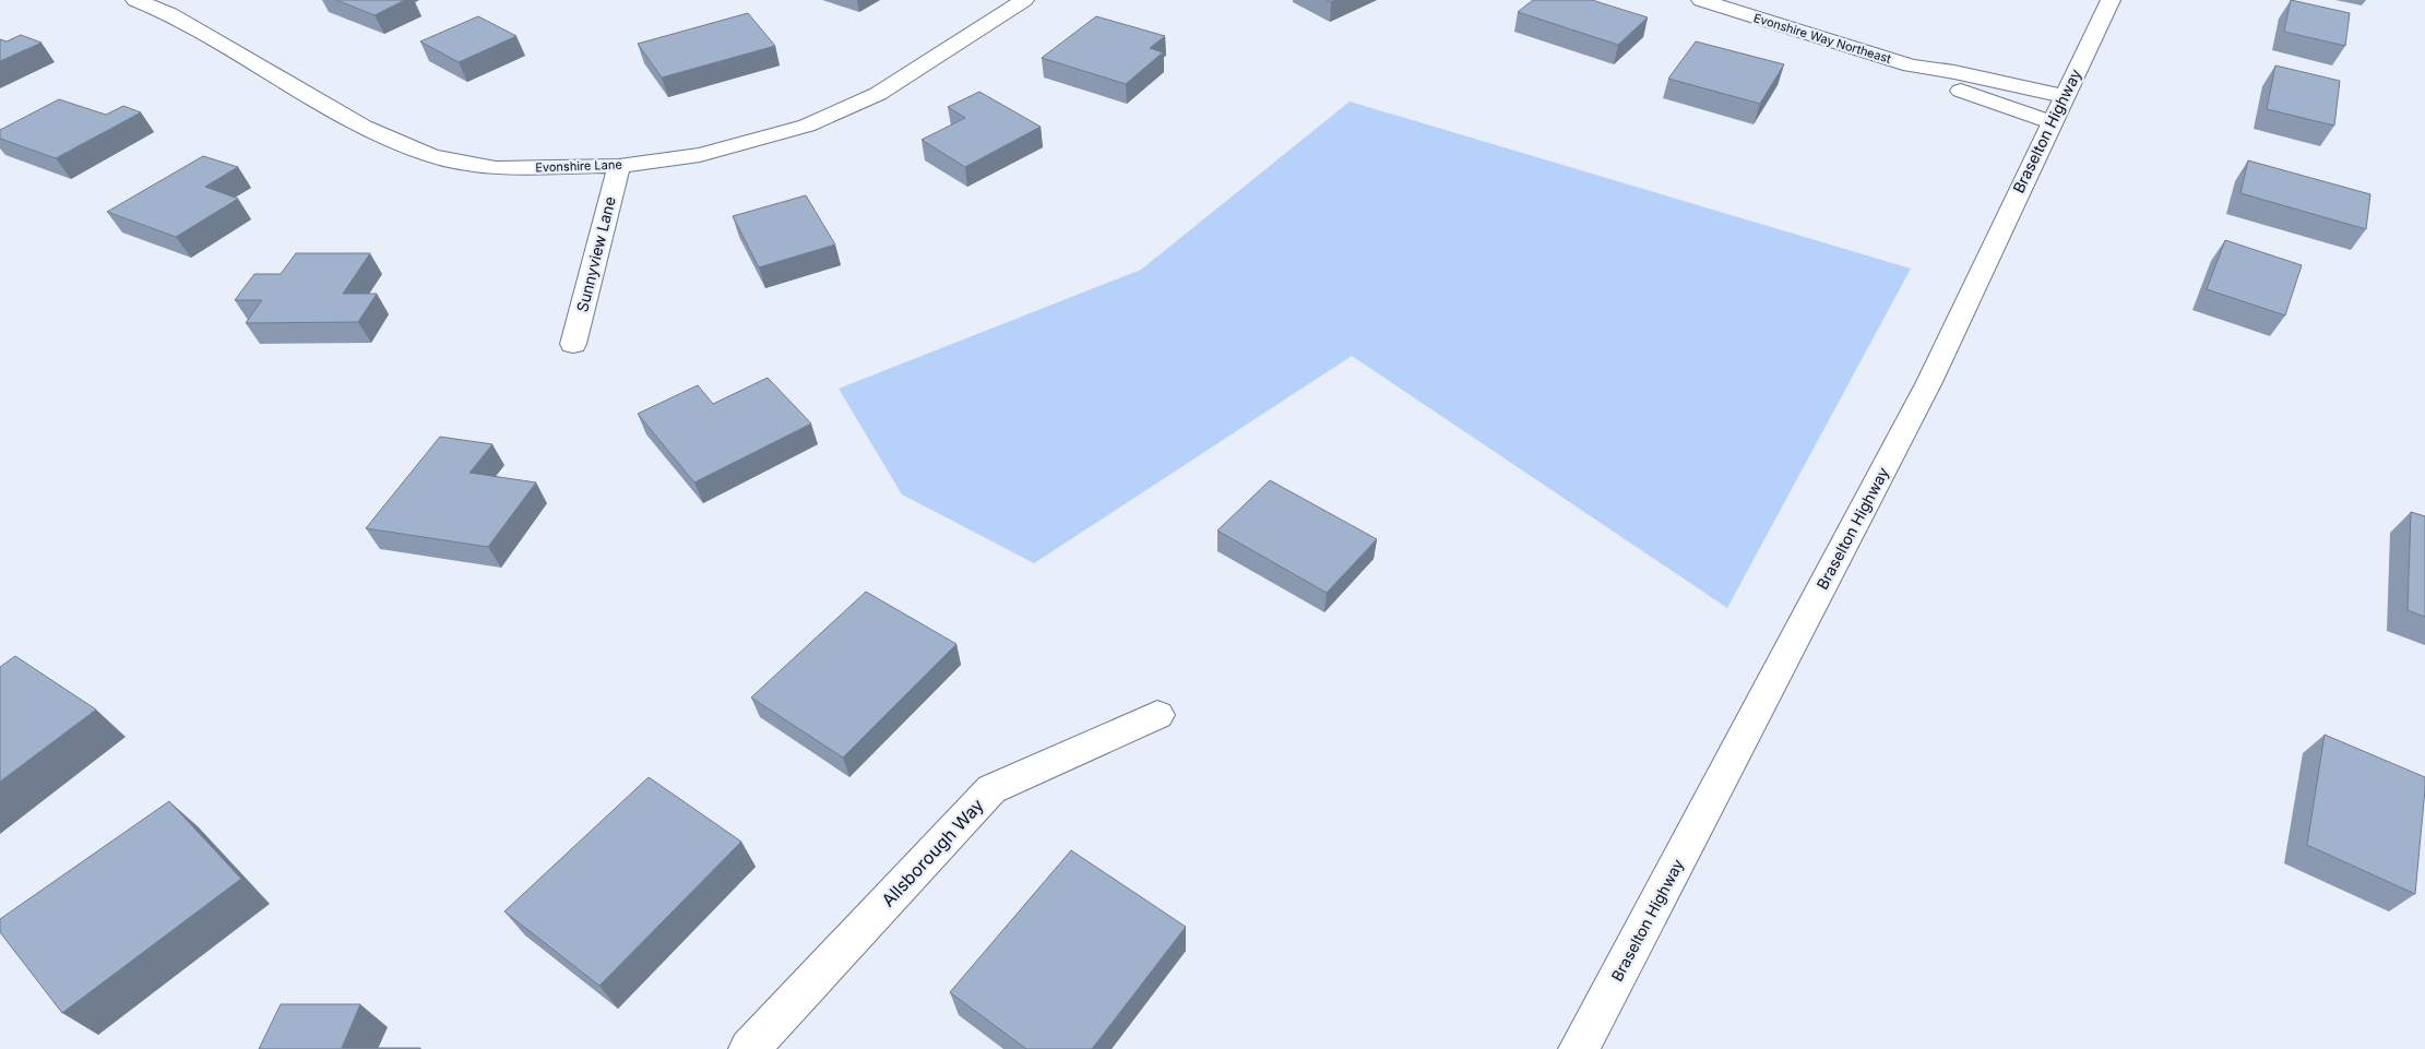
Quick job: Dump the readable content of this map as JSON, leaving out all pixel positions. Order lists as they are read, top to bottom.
{
  "streets": {
    "street": [
      "Evonshire Way Northeast",
      "Braselton Highway",
      "Evonshire Lane",
      "Sunnyview Lane",
      "Allsborough Way"
    ]
  },
  "crossings": [
    ["Evonshire Way Northeast", "Braselton Highway"],
    ["Evonshire Lane", "Sunnyview Lane"]
  ]
}
